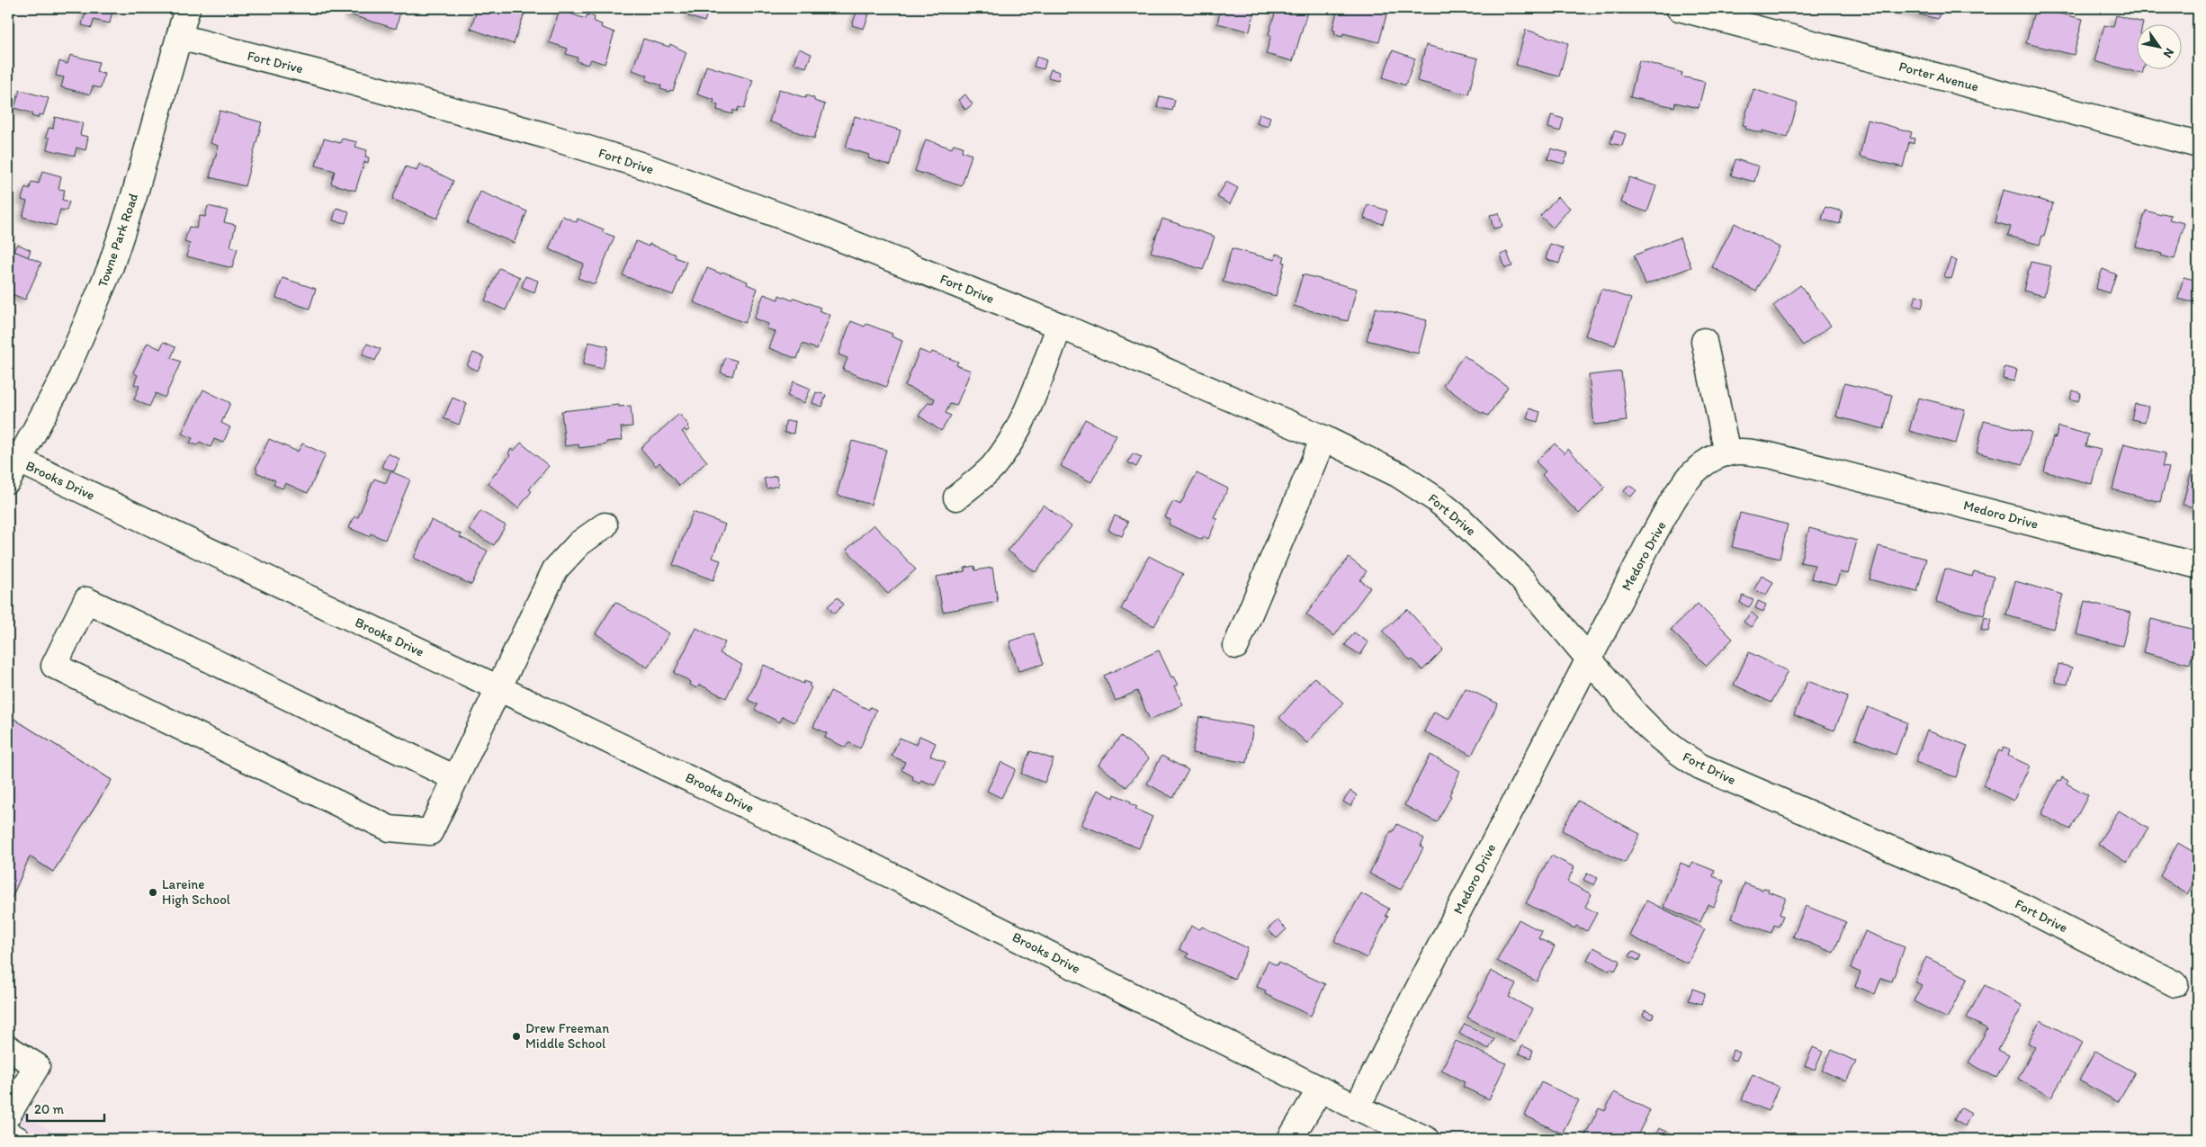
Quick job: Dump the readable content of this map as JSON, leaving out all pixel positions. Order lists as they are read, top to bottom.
{
  "streets": {
    "street": [
      "Fort Drive",
      "Porter Avenue",
      "Towne Park Road",
      "Brooks Drive",
      "Medoro Drive"
    ]
  },
  "crossings": [
    ["Fort Drive", "Towne Park Road"],
    ["Fort Drive", "Medoro Drive"],
    ["Towne Park Road", "Brooks Drive"],
    ["Brooks Drive", "Medoro Drive"]
  ],
  "places": ["Lareine High School", "Drew Freeman Middle School"],
  "scale_bar": "20 m",
  "north": "bottom right"
}
